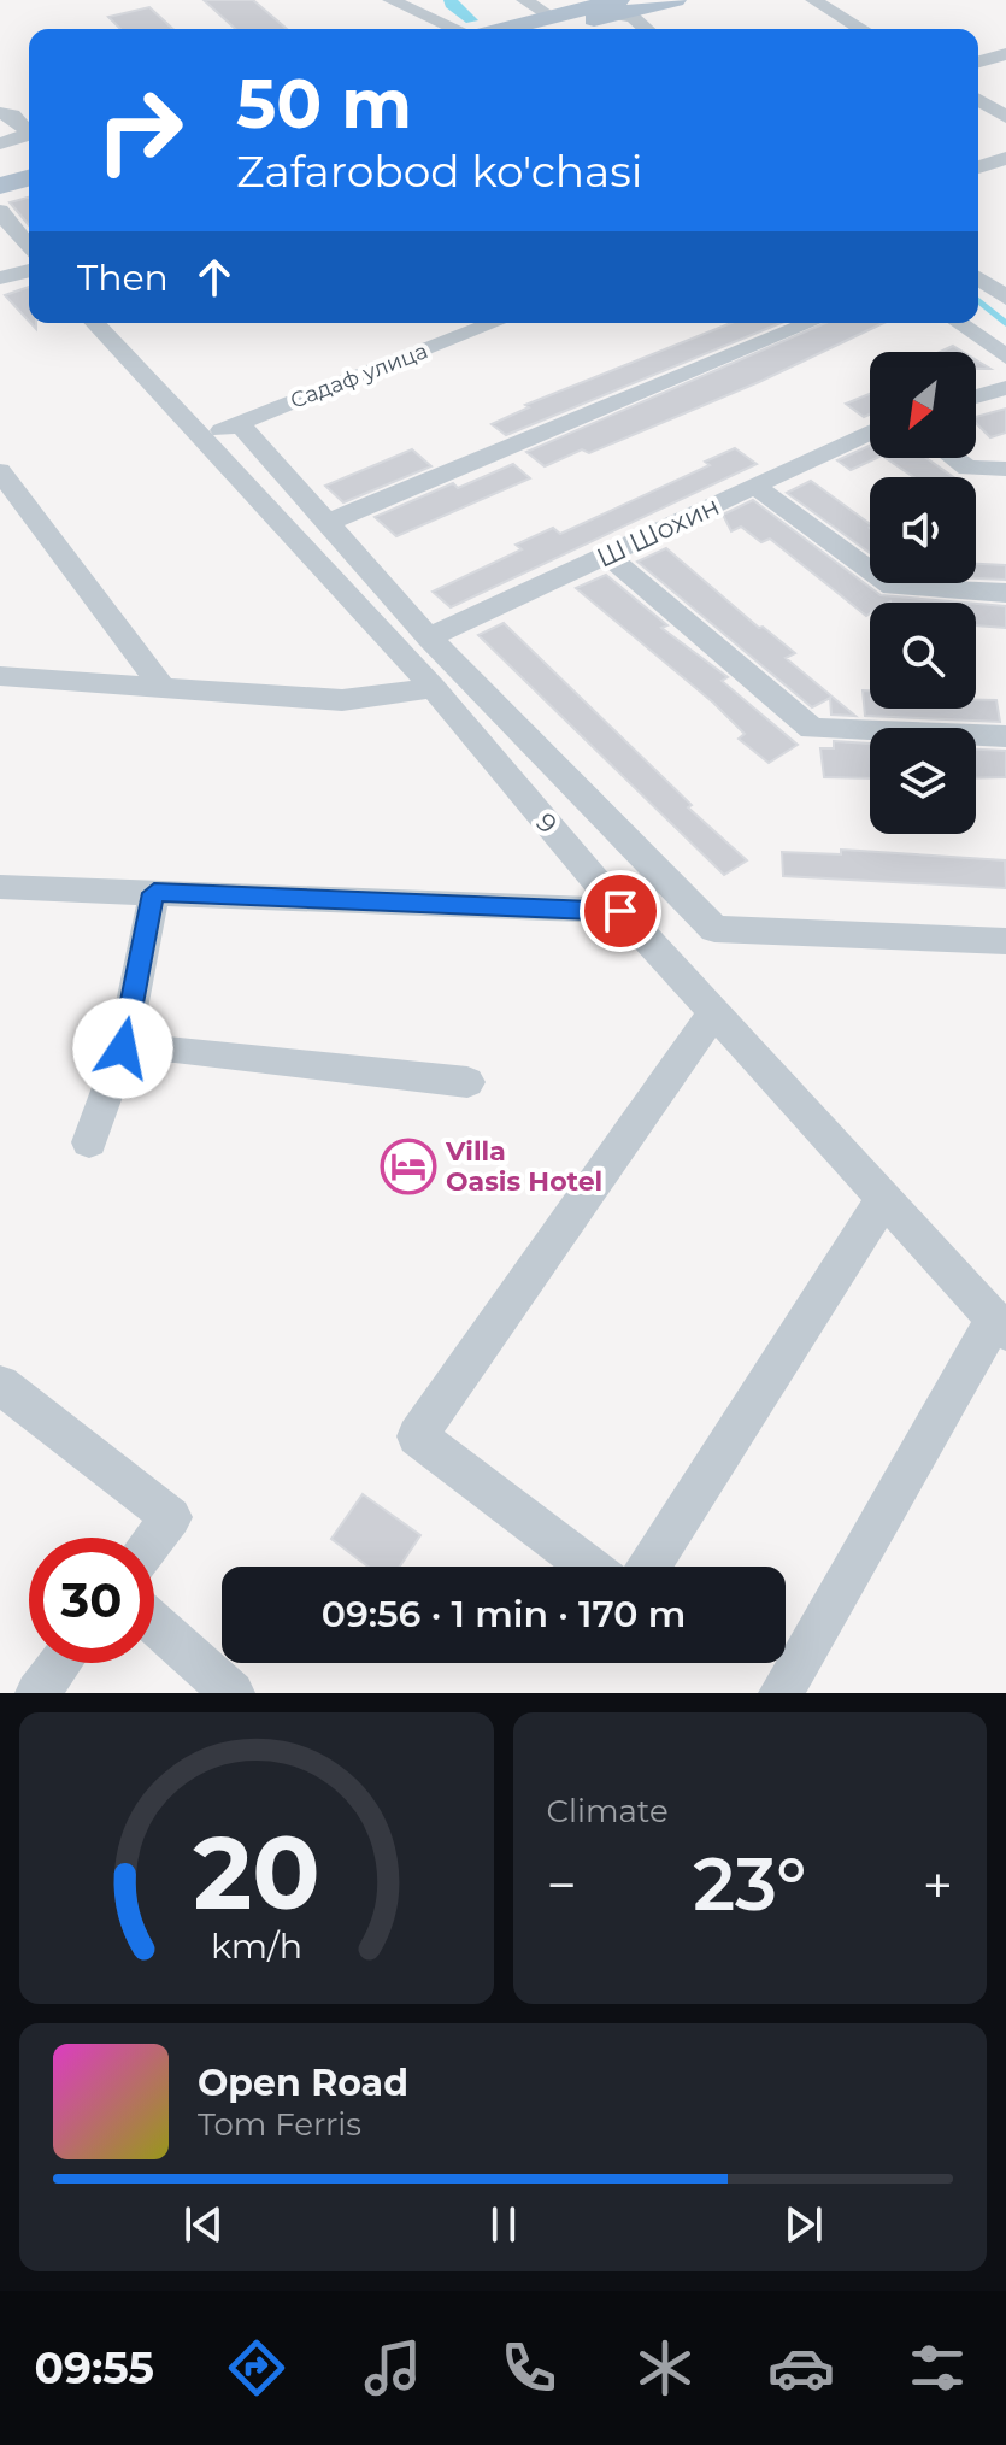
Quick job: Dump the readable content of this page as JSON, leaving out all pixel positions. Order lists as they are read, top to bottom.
{
  "streets": {
    "street": ["Садаф улица", "Ш Шохин", "9"]
  },
  "crossings": [
    ["Садаф улица", "9"]
  ],
  "places": {
    "hotel": ["Villa Oasis Hotel"]
  },
  "north": "bottom left",
  "page": {
    "turn": ["50 m", "Zafarobod ko'chasi"],
    "then": "Then",
    "limit": "30",
    "trip": "09:56 · 1 min · 170 m",
    "tile": "Climate",
    "heat": ["−", "23°", "+"],
    "song": ["Open Road", "Tom Ferris"],
    "tabs": "09:55",
    "gauge": ["20", "km/h"]
  }
}
